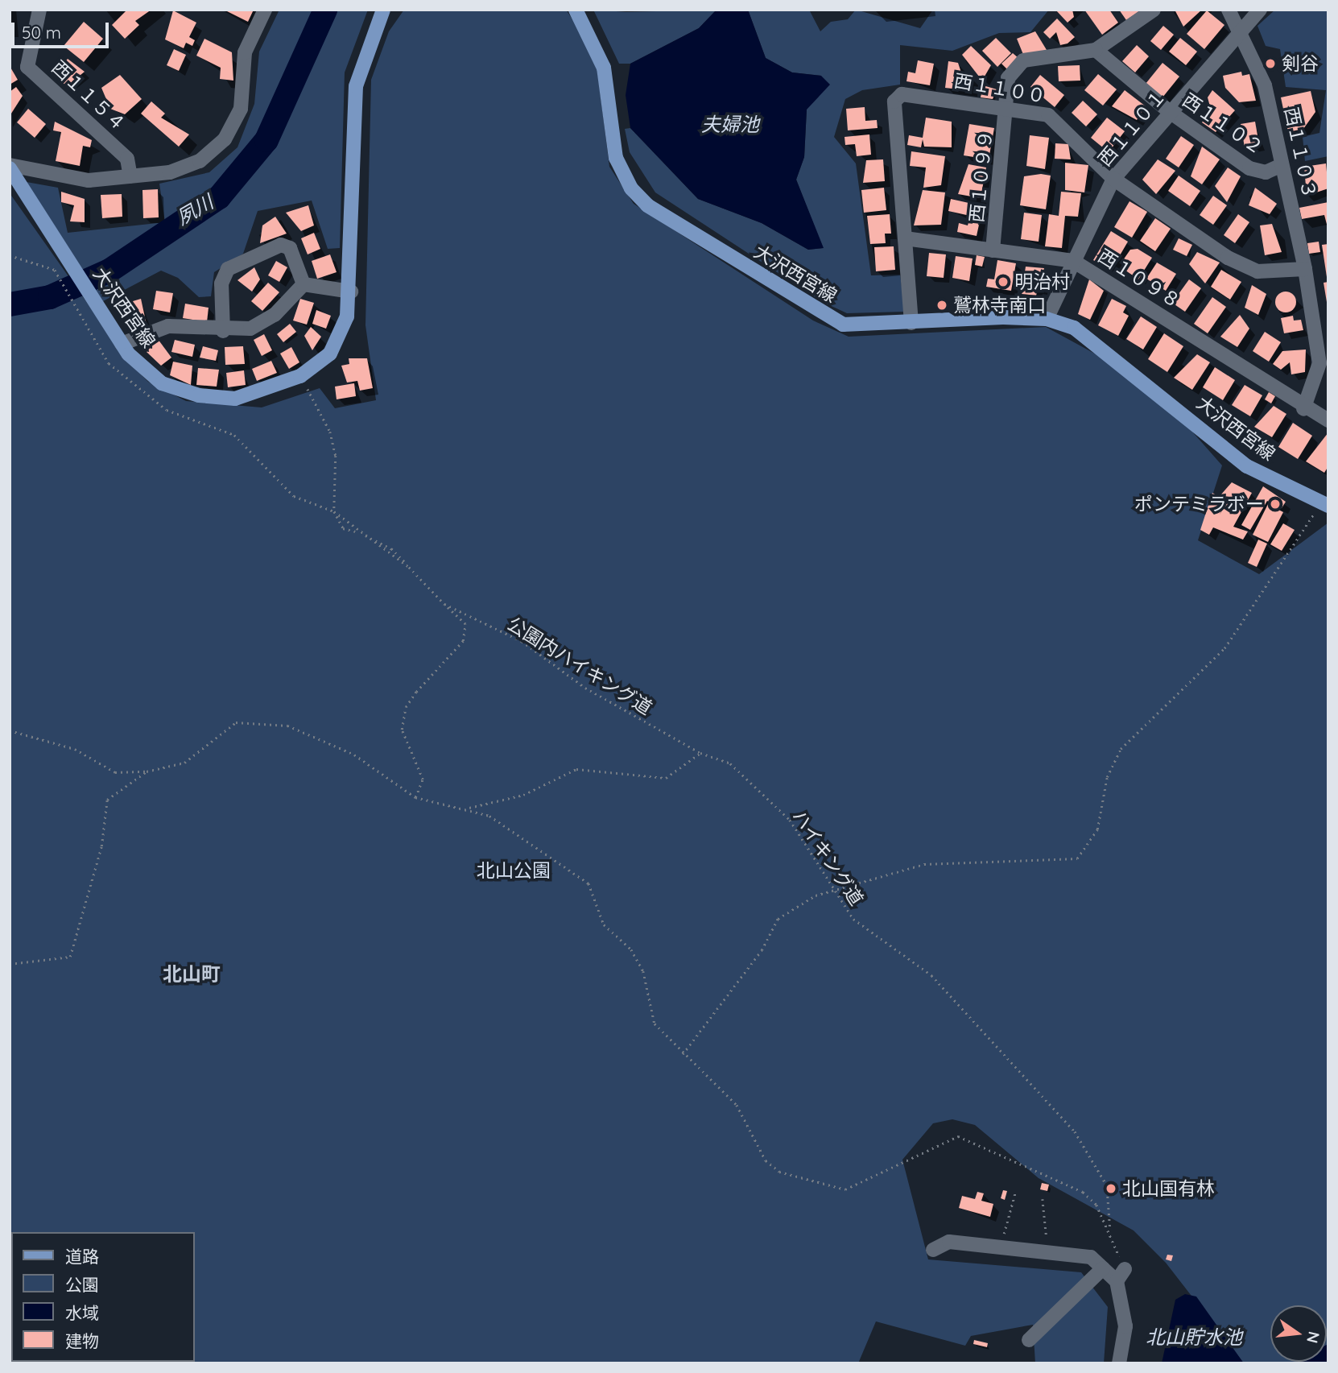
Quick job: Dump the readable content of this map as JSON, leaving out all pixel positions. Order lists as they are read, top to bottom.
{
  "streets": {
    "main road": ["大沢西宮線"],
    "street": [
      "西１１００",
      "西１１５４",
      "西１１０２",
      "西１１０１",
      "西１１０３",
      "西１０９９",
      "西１０９８"
    ],
    "path": ["公園内ハイキング道", "ハイキング道"]
  },
  "crossings": [
    ["西１１００", "西１１０１"],
    ["西１１００", "西１１０３"],
    ["西１１００", "西１０９９"],
    ["西１１００", "大沢西宮線"],
    ["西１１００", "西１０９８"],
    ["西１１０２", "西１１０１"],
    ["西１１０２", "西１１０３"],
    ["西１１０２", "西１０９９"],
    ["西１１０１", "西１１０３"],
    ["西１１０１", "大沢西宮線"],
    ["西１１０１", "西１０９８"],
    ["西１１０３", "西１０９８"],
    ["西１０９９", "西１０９８"],
    ["公園内ハイキング道", "ハイキング道"]
  ],
  "districts": ["北山町"],
  "water": ["夫婦池", "夙川", "北山貯水池"],
  "parks": ["北山公園"],
  "places": [
    "剣谷",
    "明治村",
    "鷲林寺南口",
    "ポンテミラボー",
    "北山国有林"
  ],
  "legend": [
    "道路",
    "公園",
    "水域",
    "建物"
  ],
  "scale_bar": "50 m",
  "north": "right"
}
